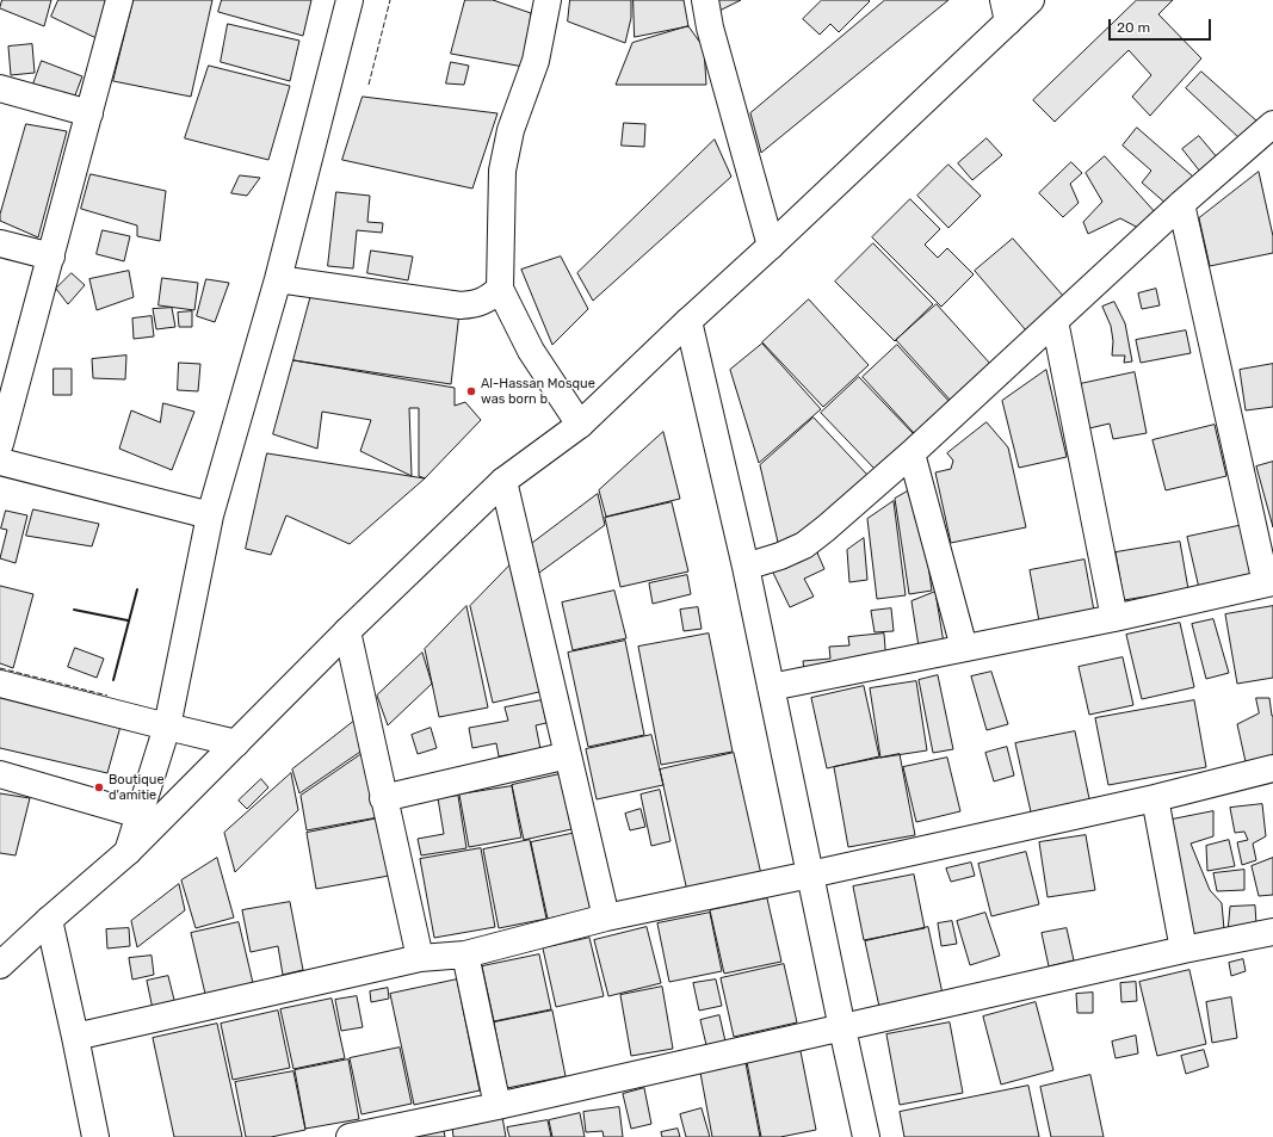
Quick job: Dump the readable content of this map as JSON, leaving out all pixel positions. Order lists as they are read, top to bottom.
{
  "places": ["Al-Hassan Mosque was born b", "Boutique d'amitie"],
  "scale_bar": "20 m"
}
